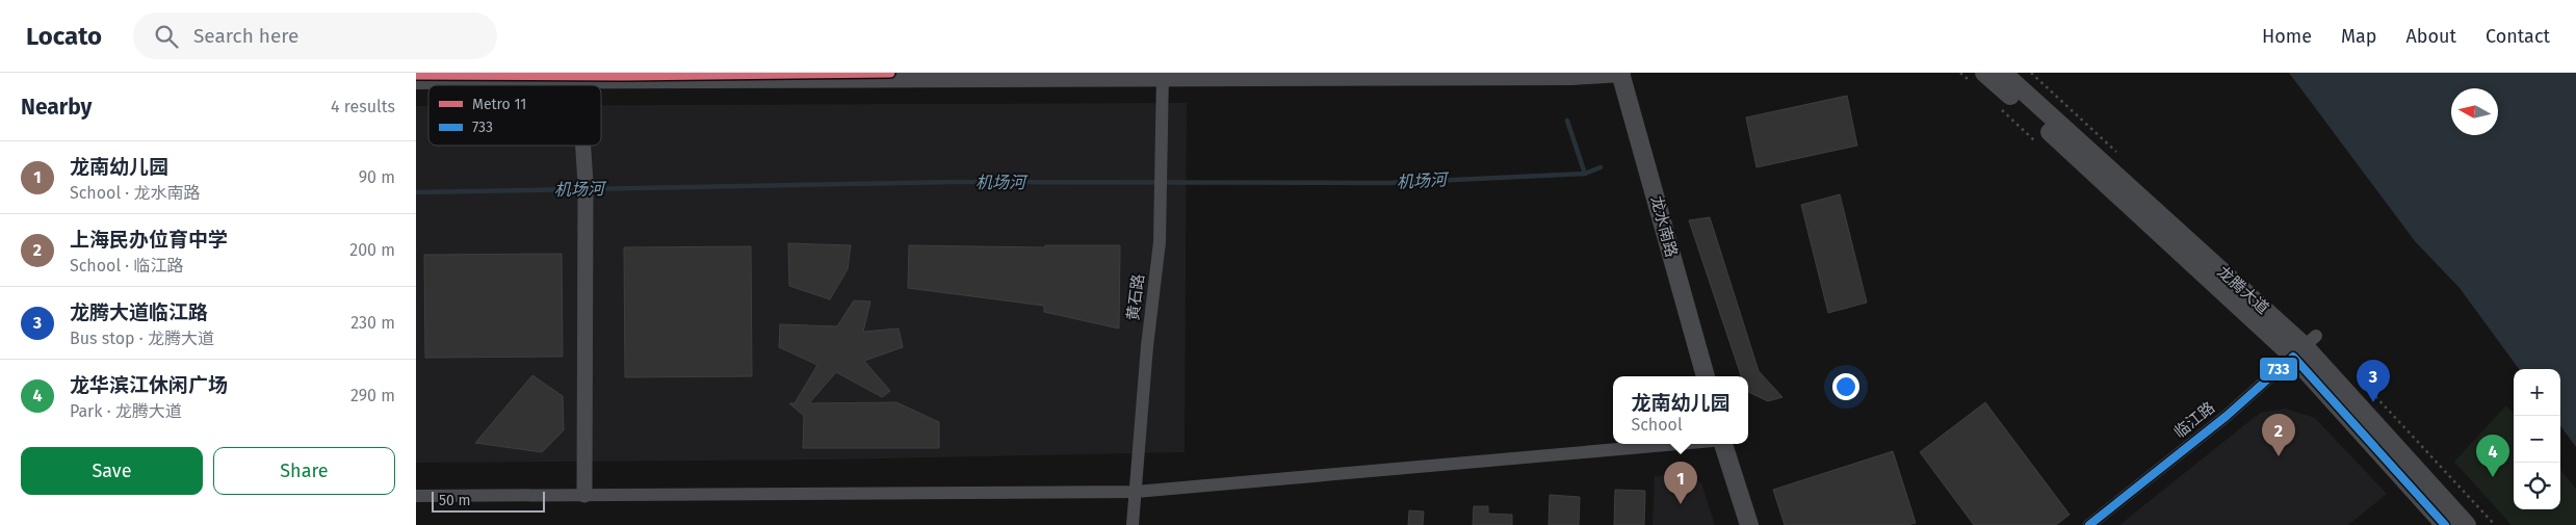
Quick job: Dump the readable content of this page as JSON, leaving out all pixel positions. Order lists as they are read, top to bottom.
{
  "streets": {
    "main road": ["龙水南路", "龙腾大道"],
    "street": ["黄石路", "临江路"]
  },
  "crossings": [
    ["龙腾大道", "临江路"]
  ],
  "water": ["机场河"],
  "lines": ["metro line 11", "transit line 733"],
  "legend": ["Metro 11", "733"],
  "scale_bar": "50 m",
  "north": "left",
  "page": {
    "header": "Locato",
    "search": "Search here",
    "nav": [
      "Home",
      "Map",
      "About",
      "Contact"
    ],
    "heading": ["Nearby", "4 results"],
    "list": [
      {
        "mark": "1",
        "name": "龙南幼儿园",
        "note": "School · 龙水南路",
        "value": "90 m"
      },
      {
        "mark": "2",
        "name": "上海民办位育中学",
        "note": "School · 临江路",
        "value": "200 m"
      },
      {
        "mark": "3",
        "name": "龙腾大道临江路",
        "note": "Bus stop · 龙腾大道",
        "value": "230 m"
      },
      {
        "mark": "4",
        "name": "龙华滨江休闲广场",
        "note": "Park · 龙腾大道",
        "value": "290 m"
      }
    ],
    "pins": [
      "3",
      "2",
      "4",
      "1"
    ],
    "map_buttons": ["+", "−"],
    "popup": ["龙南幼儿园", "School"],
    "buttons": ["Save", "Share"],
    "scale": "50 m"
  }
}
